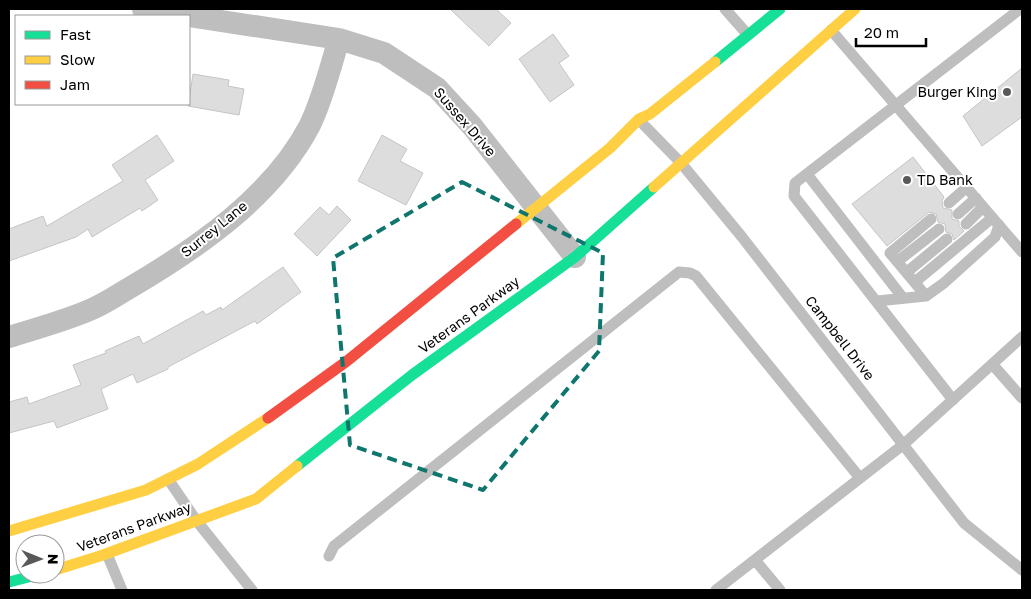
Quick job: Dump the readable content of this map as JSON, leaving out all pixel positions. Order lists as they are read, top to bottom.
{
  "streets": {
    "main road": ["Veterans Parkway"],
    "street": ["Sussex Drive", "Surrey Lane"],
    "lane": ["Campbell Drive"]
  },
  "crossings": [
    ["Sussex Drive", "Surrey Lane"],
    ["Sussex Drive", "Veterans Parkway"],
    ["Veterans Parkway", "Campbell Drive"]
  ],
  "places": ["Burger King", "TD Bank"],
  "legend": ["Fast", "Slow", "Jam"],
  "scale_bar": "20 m",
  "north": "right"
}
